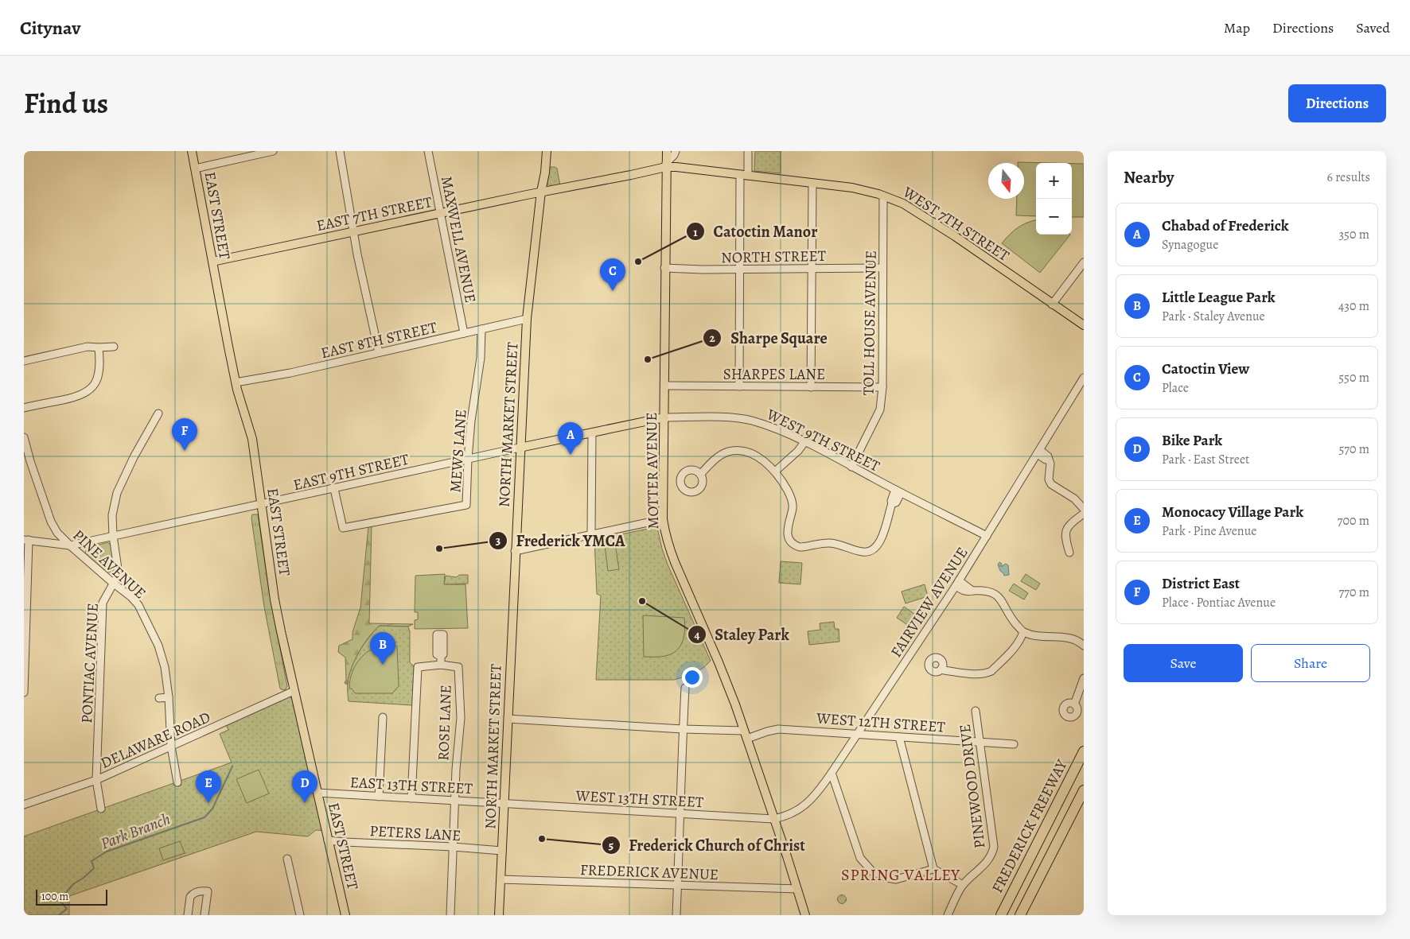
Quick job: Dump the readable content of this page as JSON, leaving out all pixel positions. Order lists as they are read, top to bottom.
{
  "streets": {
    "highway": ["FREDERICK FREEWAY"],
    "main road": [
      "EAST 7TH STREET",
      "EAST STREET",
      "WEST 7TH STREET",
      "NORTH MARKET STREET",
      "WEST 9TH STREET",
      "MOTTER AVENUE"
    ],
    "street": [
      "MAXWELL AVENUE",
      "NORTH STREET",
      "TOLL HOUSE AVENUE",
      "EAST 8TH STREET",
      "SHARPES LANE",
      "MEWS LANE",
      "EAST 9TH STREET",
      "PINE AVENUE",
      "FAIRVIEW AVENUE",
      "PONTIAC AVENUE",
      "WEST 12TH STREET",
      "ROSE LANE",
      "DELAWARE ROAD",
      "EAST 13TH STREET",
      "PINEWOOD DRIVE",
      "WEST 13TH STREET",
      "PETERS LANE",
      "FREDERICK AVENUE"
    ]
  },
  "crossings": [
    ["EAST 7TH STREET", "EAST STREET"],
    ["EAST 7TH STREET", "WEST 7TH STREET"],
    ["EAST 7TH STREET", "MAXWELL AVENUE"],
    ["EAST 7TH STREET", "NORTH MARKET STREET"],
    ["EAST STREET", "EAST 8TH STREET"],
    ["EAST STREET", "EAST 9TH STREET"],
    ["EAST STREET", "DELAWARE ROAD"],
    ["EAST STREET", "EAST 13TH STREET"],
    ["EAST STREET", "PETERS LANE"],
    ["WEST 7TH STREET", "TOLL HOUSE AVENUE"],
    ["WEST 7TH STREET", "NORTH MARKET STREET"],
    ["WEST 7TH STREET", "MOTTER AVENUE"],
    ["MAXWELL AVENUE", "EAST 8TH STREET"],
    ["NORTH STREET", "TOLL HOUSE AVENUE"],
    ["NORTH STREET", "MOTTER AVENUE"],
    ["TOLL HOUSE AVENUE", "SHARPES LANE"],
    ["TOLL HOUSE AVENUE", "WEST 9TH STREET"],
    ["EAST 8TH STREET", "NORTH MARKET STREET"],
    ["EAST 8TH STREET", "MEWS LANE"],
    ["SHARPES LANE", "MOTTER AVENUE"],
    ["NORTH MARKET STREET", "WEST 9TH STREET"],
    ["NORTH MARKET STREET", "EAST 9TH STREET"],
    ["NORTH MARKET STREET", "EAST 13TH STREET"],
    ["NORTH MARKET STREET", "WEST 13TH STREET"],
    ["NORTH MARKET STREET", "PETERS LANE"],
    ["NORTH MARKET STREET", "FREDERICK AVENUE"],
    ["WEST 9TH STREET", "MOTTER AVENUE"],
    ["WEST 9TH STREET", "EAST 9TH STREET"],
    ["WEST 9TH STREET", "FAIRVIEW AVENUE"],
    ["MEWS LANE", "EAST 9TH STREET"],
    ["MOTTER AVENUE", "FAIRVIEW AVENUE"],
    ["MOTTER AVENUE", "WEST 12TH STREET"],
    ["MOTTER AVENUE", "WEST 13TH STREET"],
    ["MOTTER AVENUE", "FREDERICK AVENUE"],
    ["EAST 9TH STREET", "PINE AVENUE"],
    ["EAST 9TH STREET", "PONTIAC AVENUE"],
    ["PINE AVENUE", "PONTIAC AVENUE"],
    ["PINE AVENUE", "DELAWARE ROAD"],
    ["FAIRVIEW AVENUE", "WEST 12TH STREET"],
    ["FAIRVIEW AVENUE", "WEST 13TH STREET"],
    ["PONTIAC AVENUE", "DELAWARE ROAD"],
    ["WEST 12TH STREET", "PINEWOOD DRIVE"],
    ["ROSE LANE", "EAST 13TH STREET"],
    ["ROSE LANE", "PETERS LANE"],
    ["EAST 13TH STREET", "WEST 13TH STREET"]
  ],
  "districts": ["SPRING VALLEY"],
  "water": ["Park Branch"],
  "places": [
    "Catoctin Manor",
    "Sharpe Square",
    "Frederick YMCA",
    "Staley Park",
    "Frederick Church of Christ"
  ],
  "scale_bar": "100 m",
  "north": "bottom",
  "page": {
    "header": "Citynav",
    "nav": ["Map", "Directions", "Saved"],
    "title": "Find us",
    "buttons": [
      "Directions",
      ["Save", "Share"]
    ],
    "heading": ["Nearby", "6 results"],
    "map_buttons": ["+", "−"],
    "list": [
      {
        "mark": "A",
        "name": "Chabad of Frederick",
        "note": "Synagogue",
        "value": "350 m"
      },
      {
        "mark": "B",
        "name": "Little League Park",
        "note": "Park · Staley Avenue",
        "value": "430 m"
      },
      {
        "mark": "C",
        "name": "Catoctin View",
        "note": "Place",
        "value": "550 m"
      },
      {
        "mark": "D",
        "name": "Bike Park",
        "note": "Park · East Street",
        "value": "570 m"
      },
      {
        "mark": "E",
        "name": "Monocacy Village Park",
        "note": "Park · Pine Avenue",
        "value": "700 m"
      },
      {
        "mark": "F",
        "name": "District East",
        "note": "Place · Pontiac Avenue",
        "value": "770 m"
      }
    ],
    "pins": [
      "C",
      "F",
      "A",
      "B",
      "D",
      "E"
    ],
    "scale": "100 m"
  }
}
